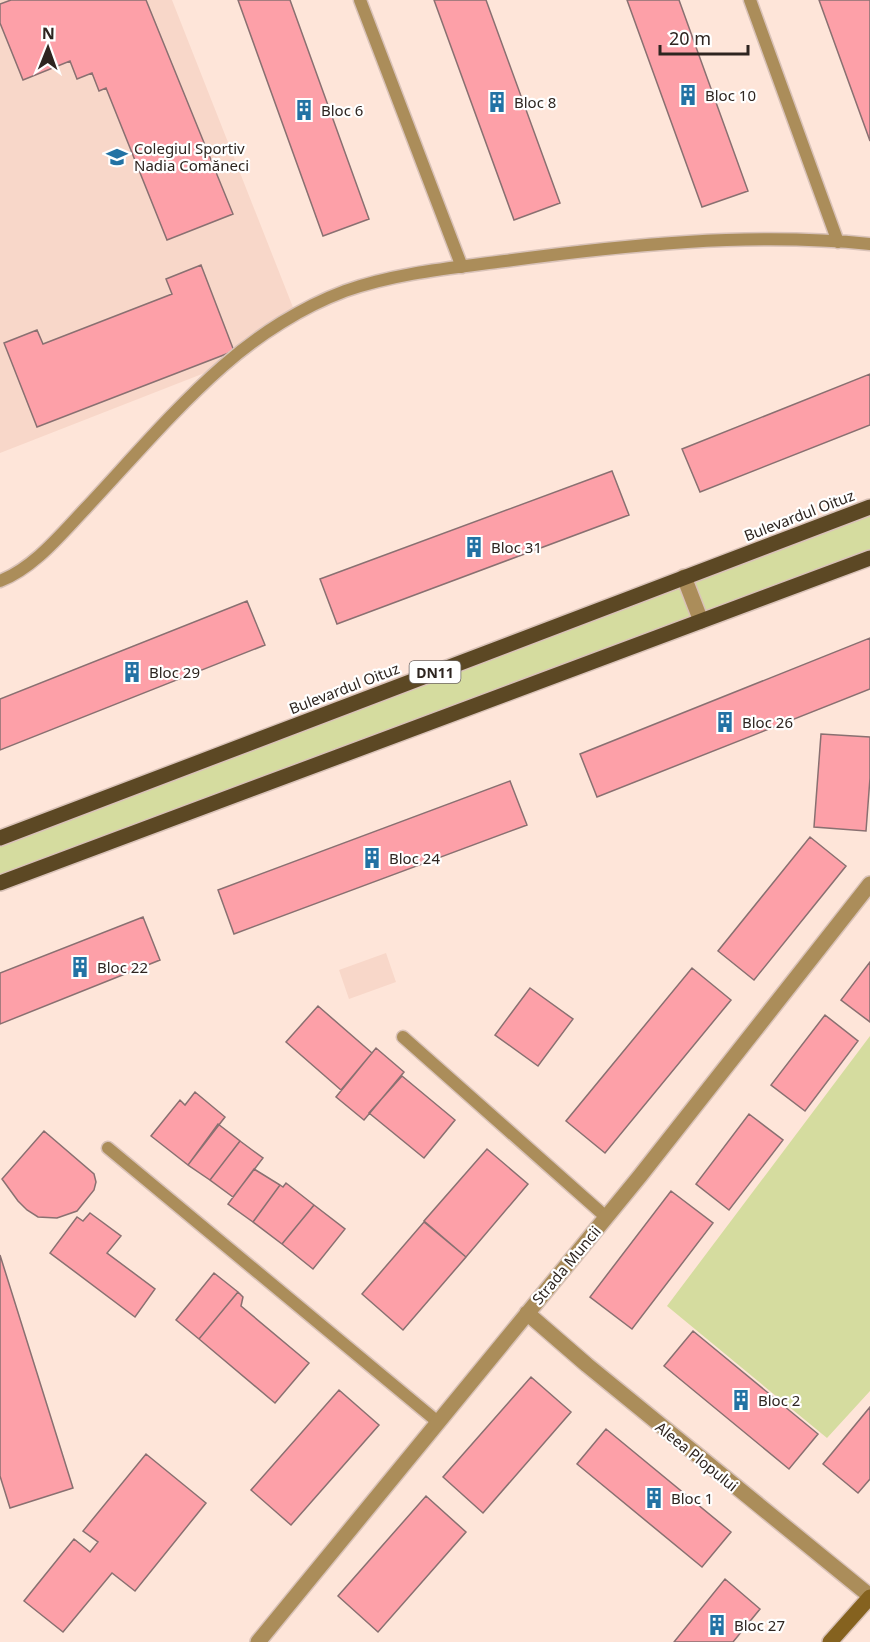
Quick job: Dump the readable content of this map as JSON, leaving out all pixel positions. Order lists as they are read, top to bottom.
{
  "streets": {
    "main road": ["Bulevardul Oituz", "DN11"],
    "street": ["Strada Muncii", "Aleea Plopului"]
  },
  "crossings": [
    ["Strada Muncii", "Aleea Plopului"]
  ],
  "places": {
    "building": [
      "Bloc 10",
      "Bloc 8",
      "Bloc 6",
      "Bloc 31",
      "Bloc 29",
      "Bloc 26",
      "Bloc 24",
      "Bloc 22",
      "Bloc 2",
      "Bloc 1",
      "Bloc 27"
    ],
    "school or university": ["Colegiul Sportiv Nadia Comăneci"]
  },
  "scale_bar": "20 m",
  "north": "top"
}
